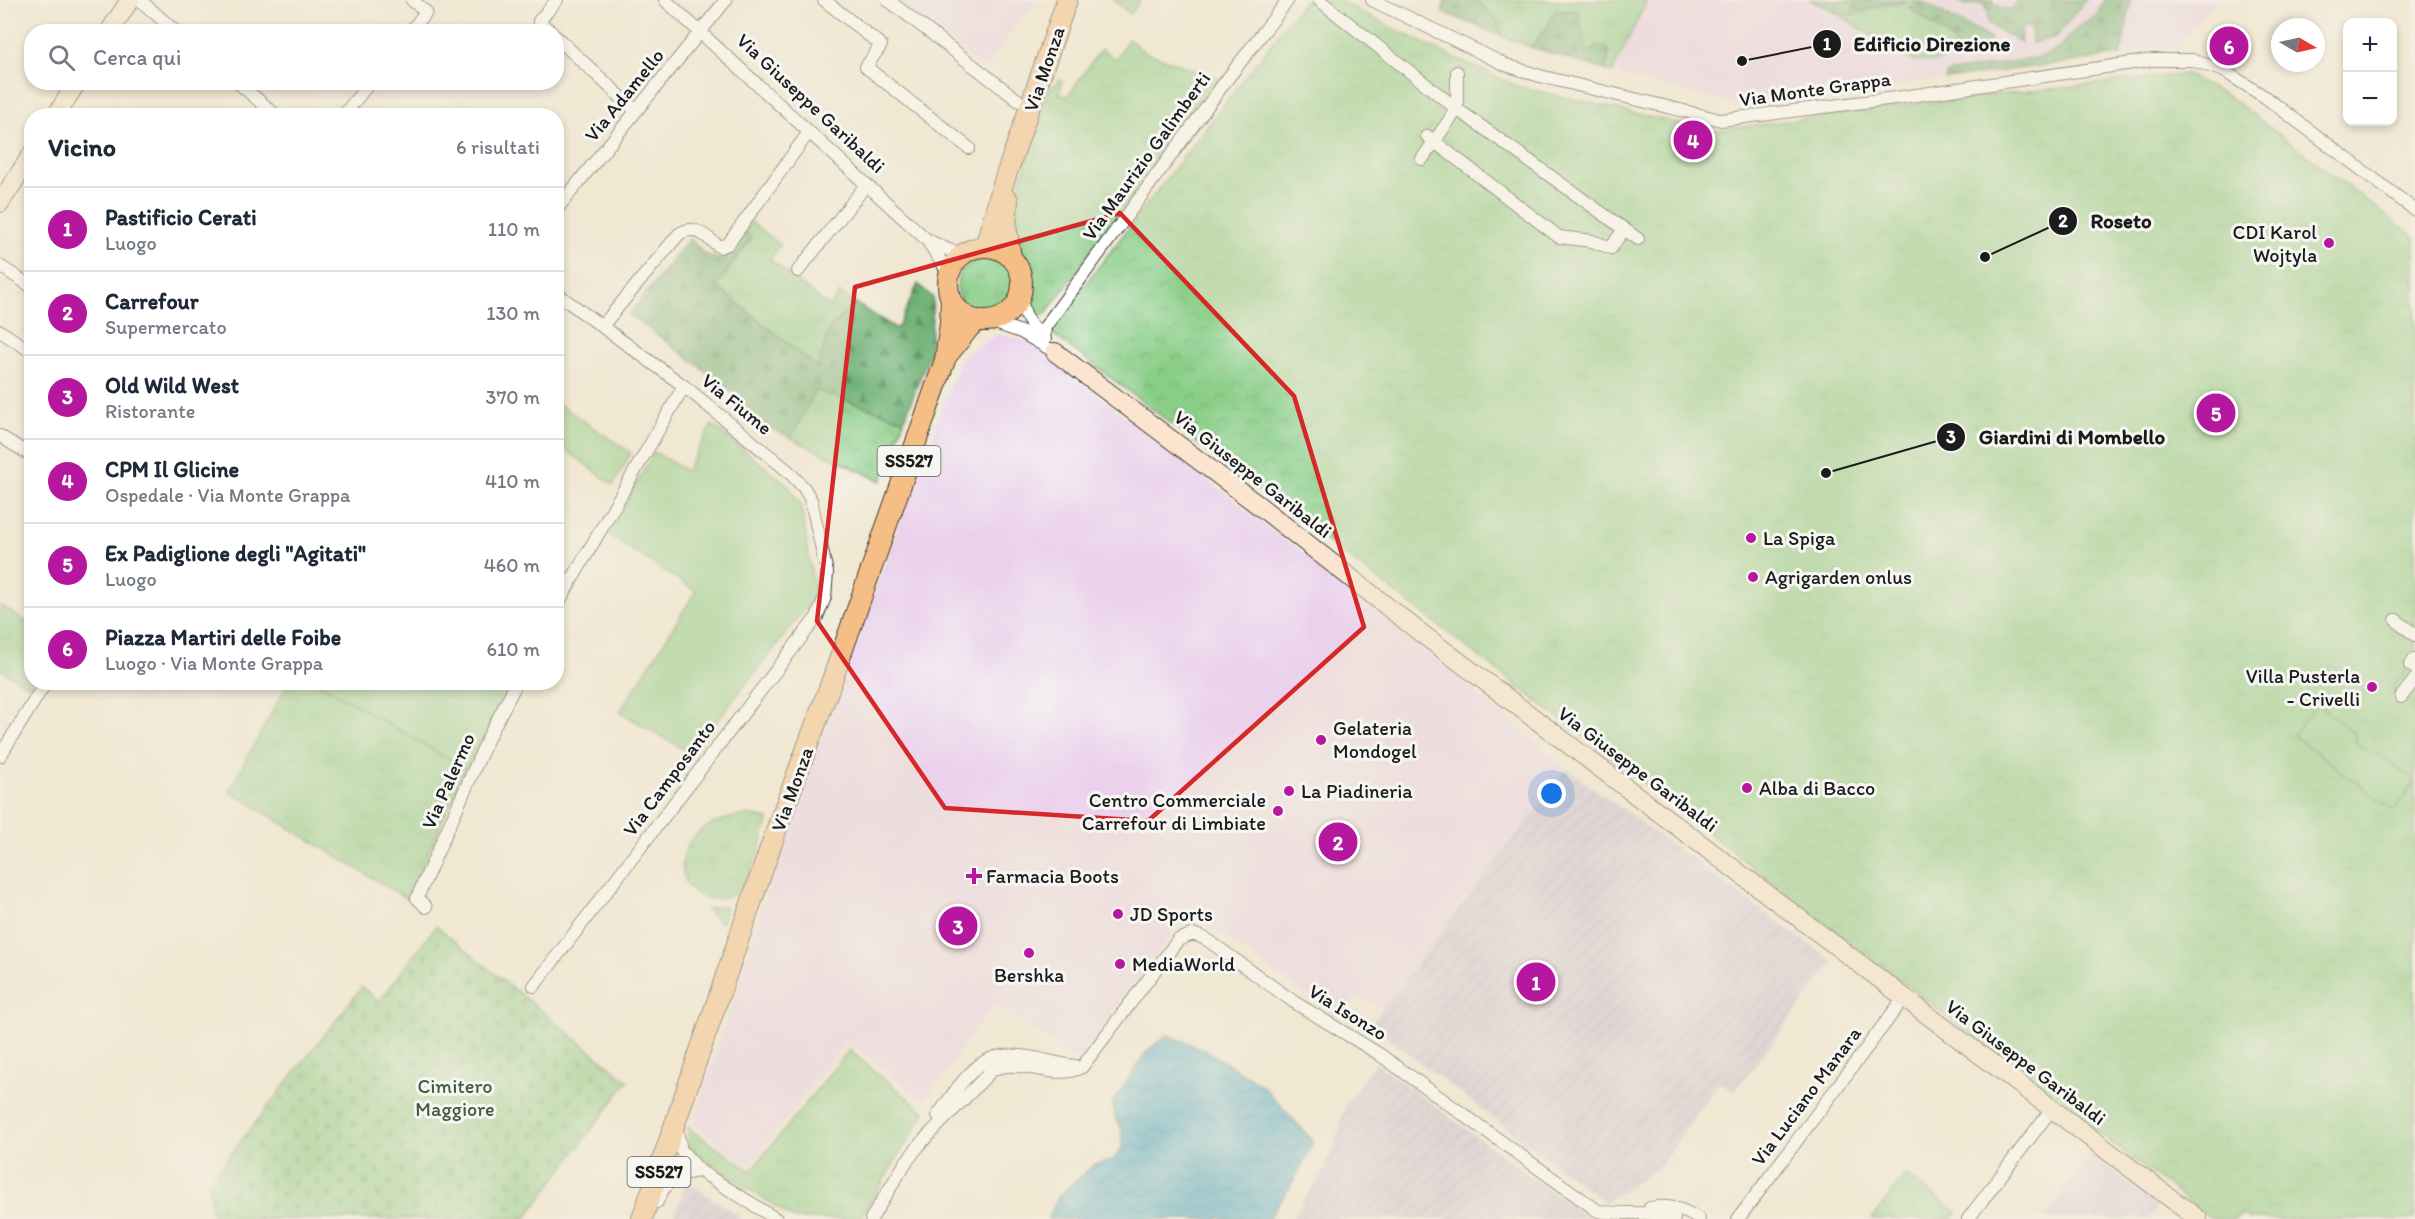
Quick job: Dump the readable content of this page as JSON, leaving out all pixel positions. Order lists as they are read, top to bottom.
{
  "streets": {
    "main road": ["Via Monza", "SS527"],
    "street": [
      "Via Monte Grappa",
      "Via Adamello",
      "Via Giuseppe Garibaldi",
      "Via Maurizio Galimberti",
      "Via Fiume",
      "Via Camposanto",
      "Via Palermo",
      "Via Isonzo",
      "Via Luciano Manara"
    ]
  },
  "crossings": [
    ["Via Monza", "Via Giuseppe Garibaldi"],
    ["Via Adamello", "Via Giuseppe Garibaldi"],
    ["Via Giuseppe Garibaldi", "Via Maurizio Galimberti"],
    ["Via Giuseppe Garibaldi", "Via Luciano Manara"],
    ["Via Fiume", "Via Camposanto"]
  ],
  "parks": ["Cimitero Maggiore"],
  "places": {
    "other": [
      "Edificio Direzione",
      "CDI Karol Wojtyla",
      "Roseto",
      "Giardini di Mombello",
      "La Spiga",
      "Agrigarden onlus",
      "Villa Pusterla - Crivelli",
      "Gelateria Mondogel",
      "Alba di Bacco",
      "La Piadineria",
      "Centro Commerciale Carrefour di Limbiate",
      "JD Sports",
      "Bershka",
      "MediaWorld"
    ],
    "health": ["Farmacia Boots"]
  },
  "north": "right",
  "page": {
    "map_buttons": ["+", "−"],
    "pins": [
      "6",
      "4",
      "5",
      "2",
      "3",
      "1"
    ],
    "search": "Cerca qui",
    "heading": ["Vicino", "6 risultati"],
    "list": [
      {
        "mark": "1",
        "name": "Pastificio Cerati",
        "note": "Luogo",
        "value": "110 m"
      },
      {
        "mark": "2",
        "name": "Carrefour",
        "note": "Supermercato",
        "value": "130 m"
      },
      {
        "mark": "3",
        "name": "Old Wild West",
        "note": "Ristorante",
        "value": "370 m"
      },
      {
        "mark": "4",
        "name": "CPM Il Glicine",
        "note": "Ospedale · Via Monte Grappa",
        "value": "410 m"
      },
      {
        "mark": "5",
        "name": "Ex Padiglione degli \"Agitati\"",
        "note": "Luogo",
        "value": "460 m"
      },
      {
        "mark": "6",
        "name": "Piazza Martiri delle Foibe",
        "note": "Luogo · Via Monte Grappa",
        "value": "610 m"
      }
    ]
  }
}
